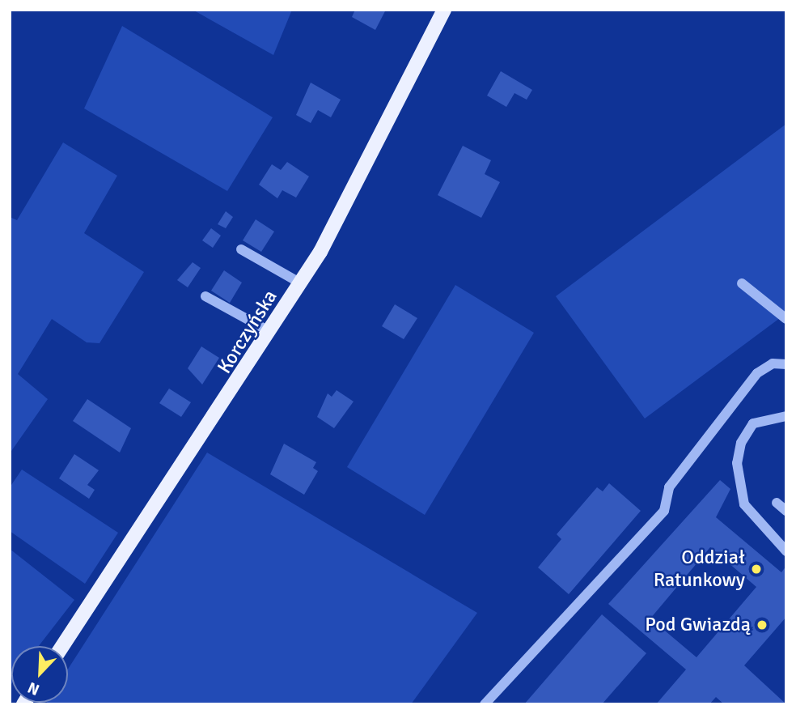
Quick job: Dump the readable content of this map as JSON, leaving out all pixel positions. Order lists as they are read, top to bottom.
{
  "streets": {
    "main road": ["Korczyńska"]
  },
  "places": ["Oddział Ratunkowy", "Pod Gwiazdą"],
  "north": "bottom left"
}
